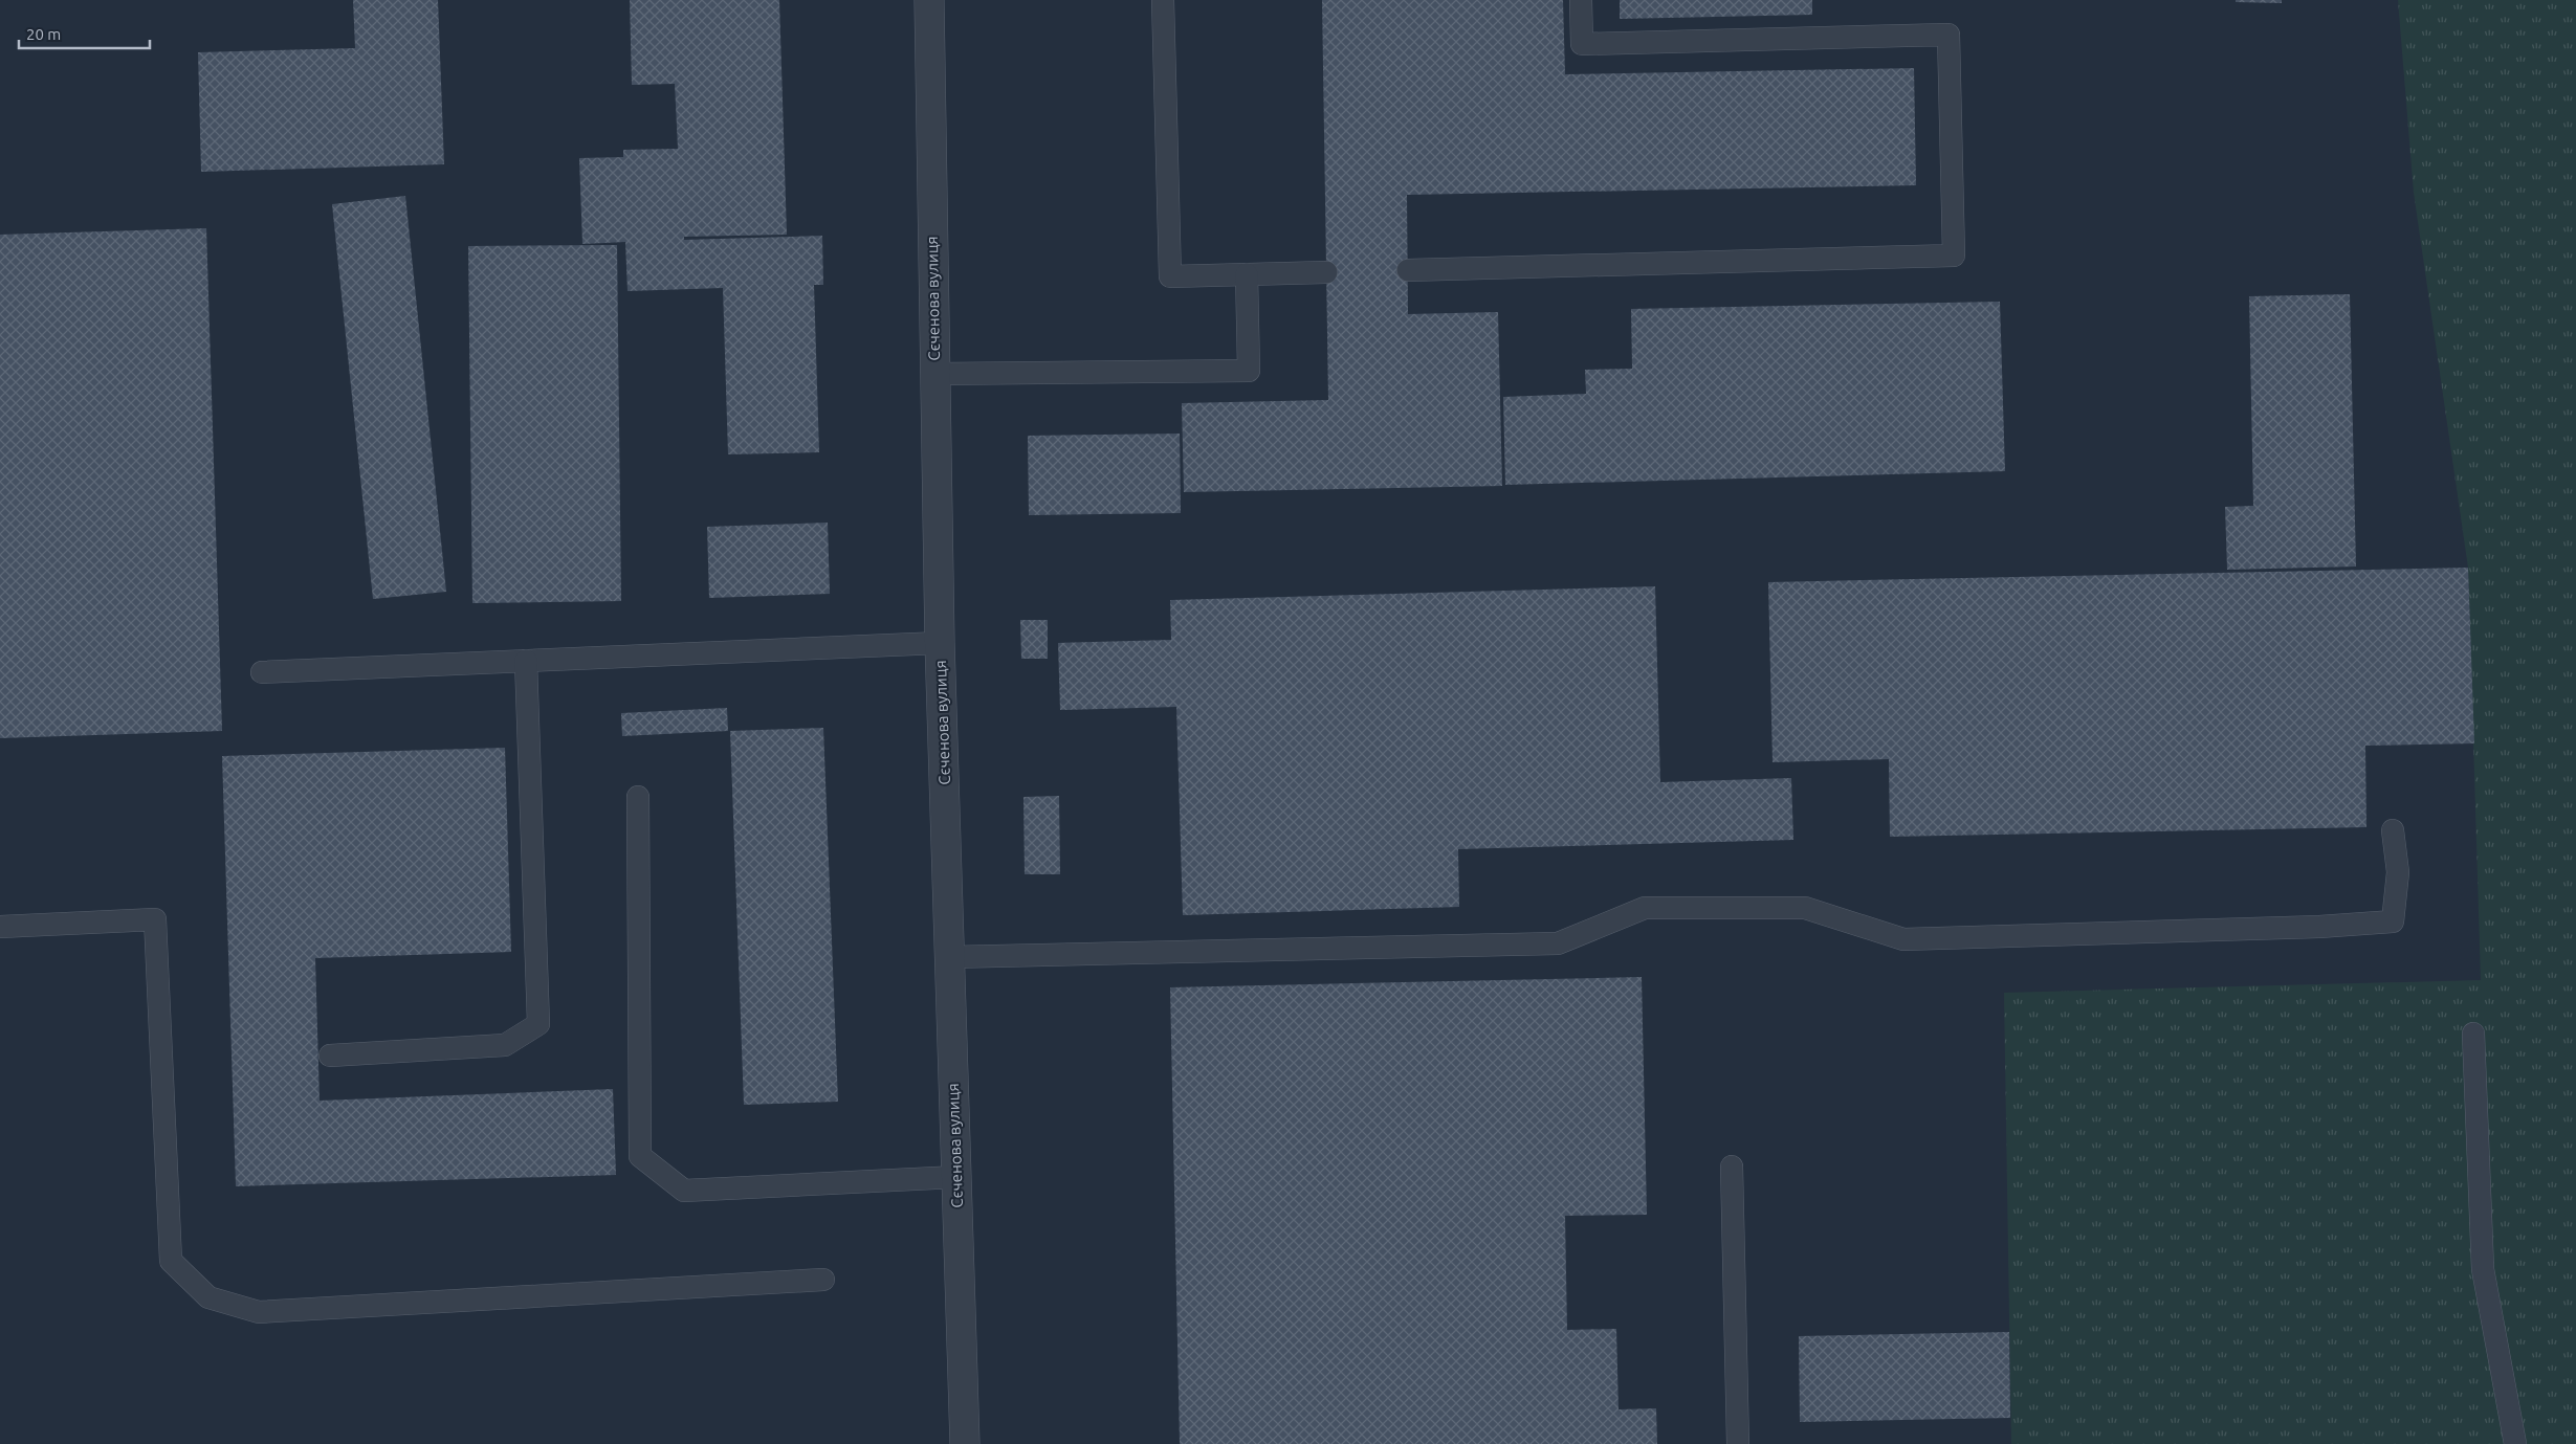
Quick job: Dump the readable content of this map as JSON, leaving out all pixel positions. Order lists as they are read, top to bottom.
{
  "streets": {
    "street": ["Сєченова вулиця"]
  },
  "scale_bar": "20 m"
}
